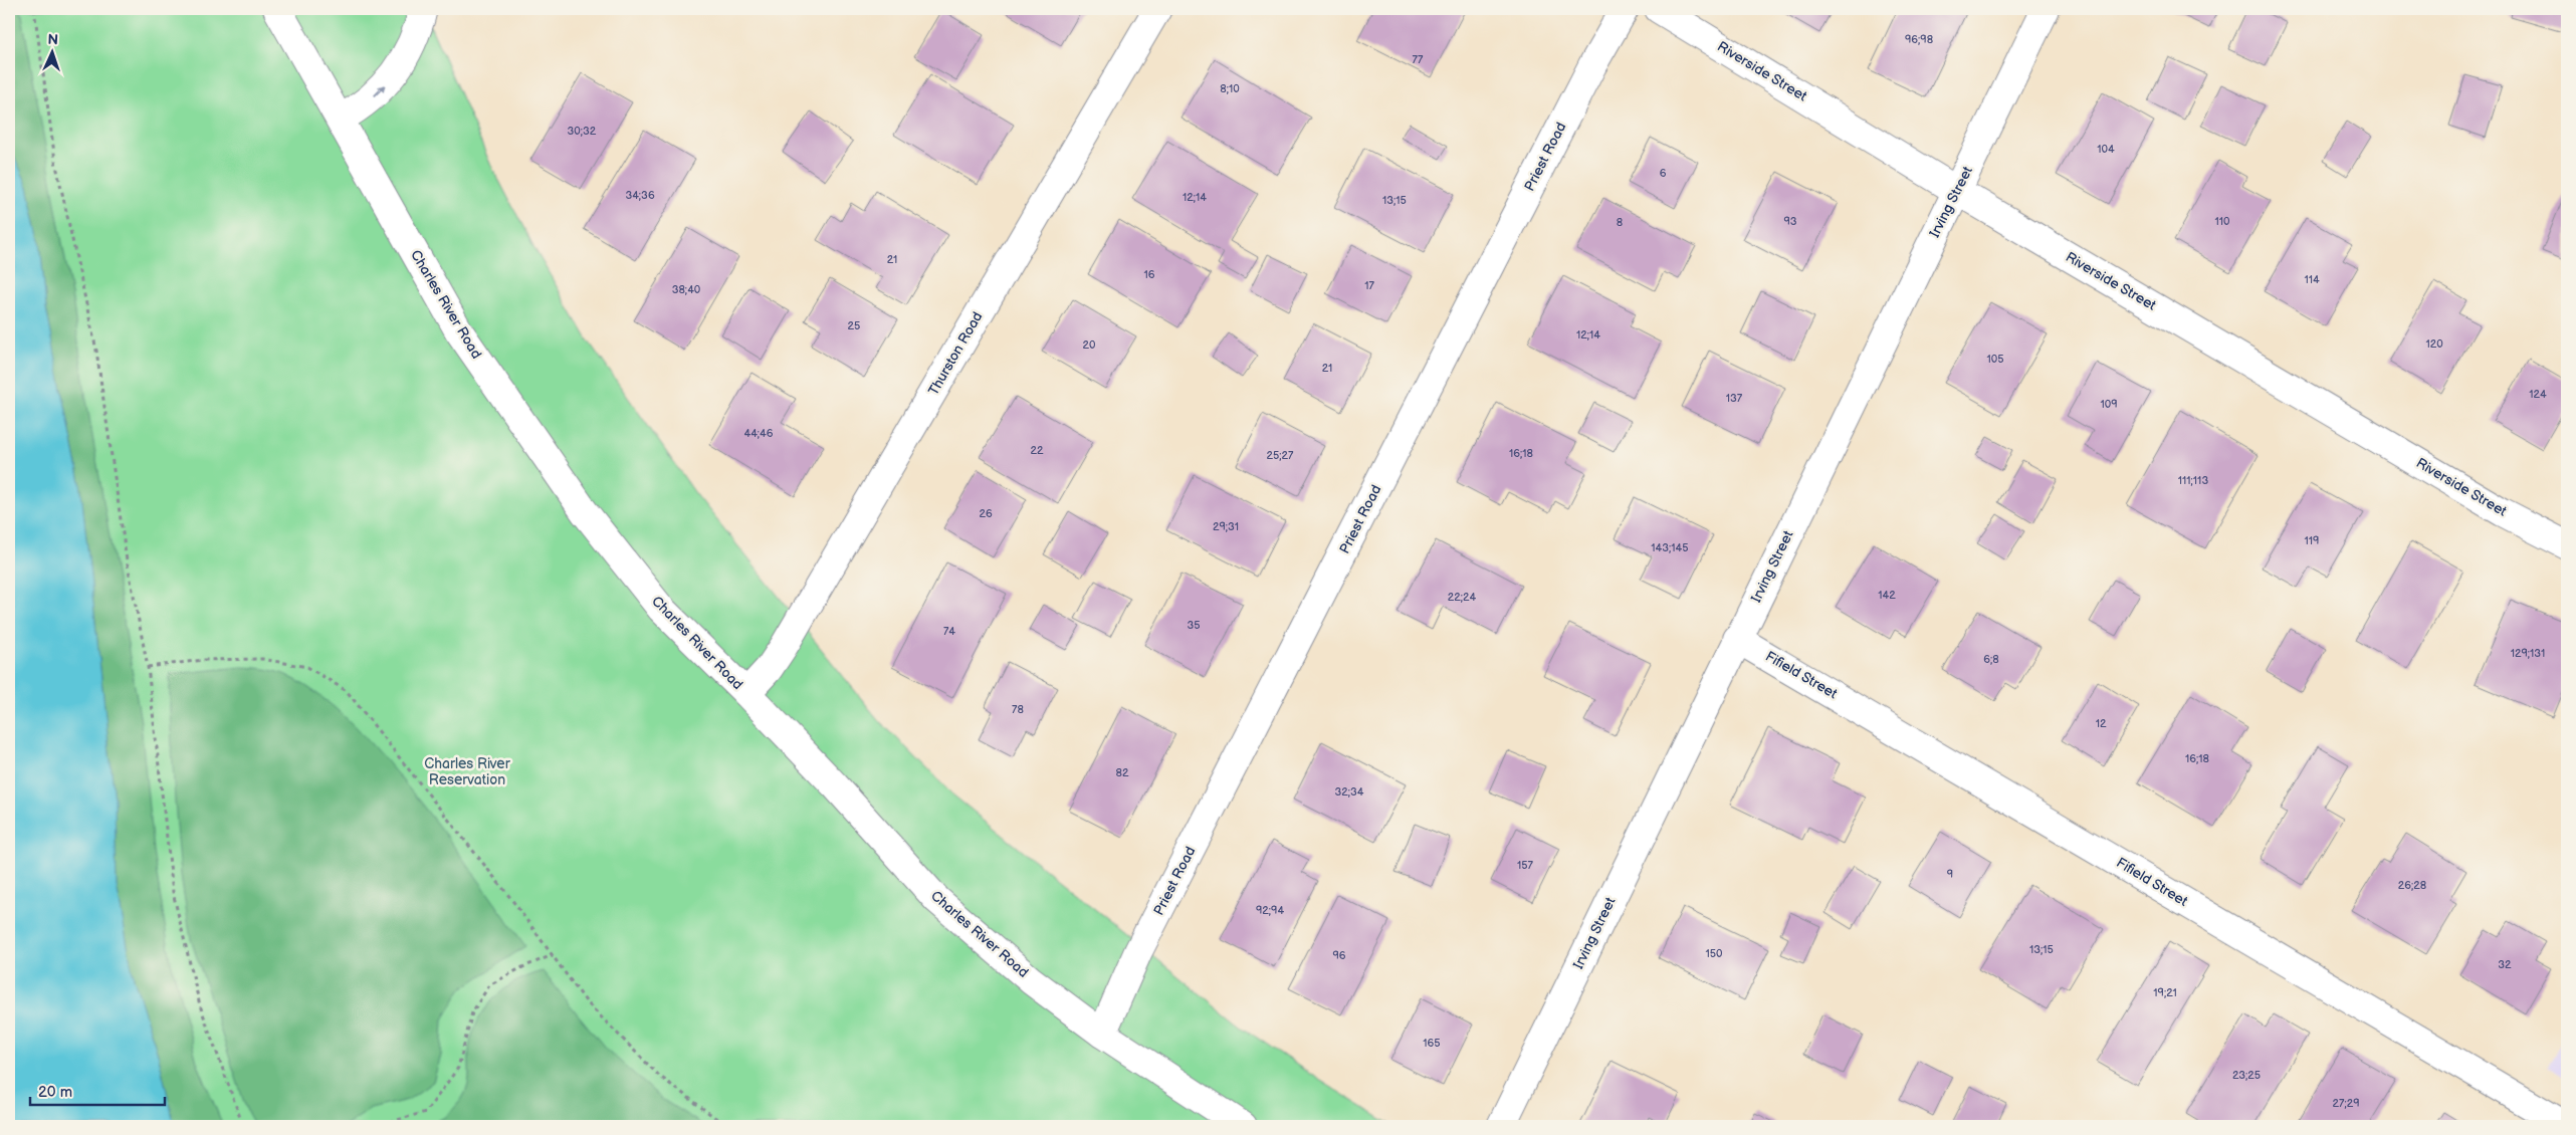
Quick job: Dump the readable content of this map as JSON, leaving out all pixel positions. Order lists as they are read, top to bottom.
{
  "streets": {
    "street": [
      "Riverside Street",
      "Priest Road",
      "Irving Street",
      "Charles River Road",
      "Thurston Road",
      "Fifield Street"
    ]
  },
  "crossings": [
    ["Riverside Street", "Irving Street"],
    ["Priest Road", "Charles River Road"],
    ["Irving Street", "Fifield Street"],
    ["Charles River Road", "Thurston Road"]
  ],
  "parks": ["Charles River Reservation"],
  "house_numbers": [
    "96;98",
    "77",
    "8;10",
    "30;32",
    "104",
    "6",
    "34;36",
    "12;14",
    "13;15",
    "93",
    "110",
    "8",
    "21",
    "16",
    "114",
    "17",
    "38;40",
    "25",
    "12;14",
    "120",
    "20",
    "105",
    "21",
    "124",
    "137",
    "109",
    "44;46",
    "22",
    "16;18",
    "25;27",
    "111;113",
    "26",
    "29;31",
    "119",
    "143;145",
    "142",
    "22;24",
    "35",
    "74",
    "129;131",
    "6;8",
    "78",
    "12",
    "16;18",
    "82",
    "32;34",
    "157",
    "9",
    "26;28",
    "92;94",
    "13;15",
    "150",
    "96",
    "32",
    "19;21",
    "165",
    "23;25",
    "27;29"
  ],
  "scale_bar": "20 m",
  "north": "top"
}
